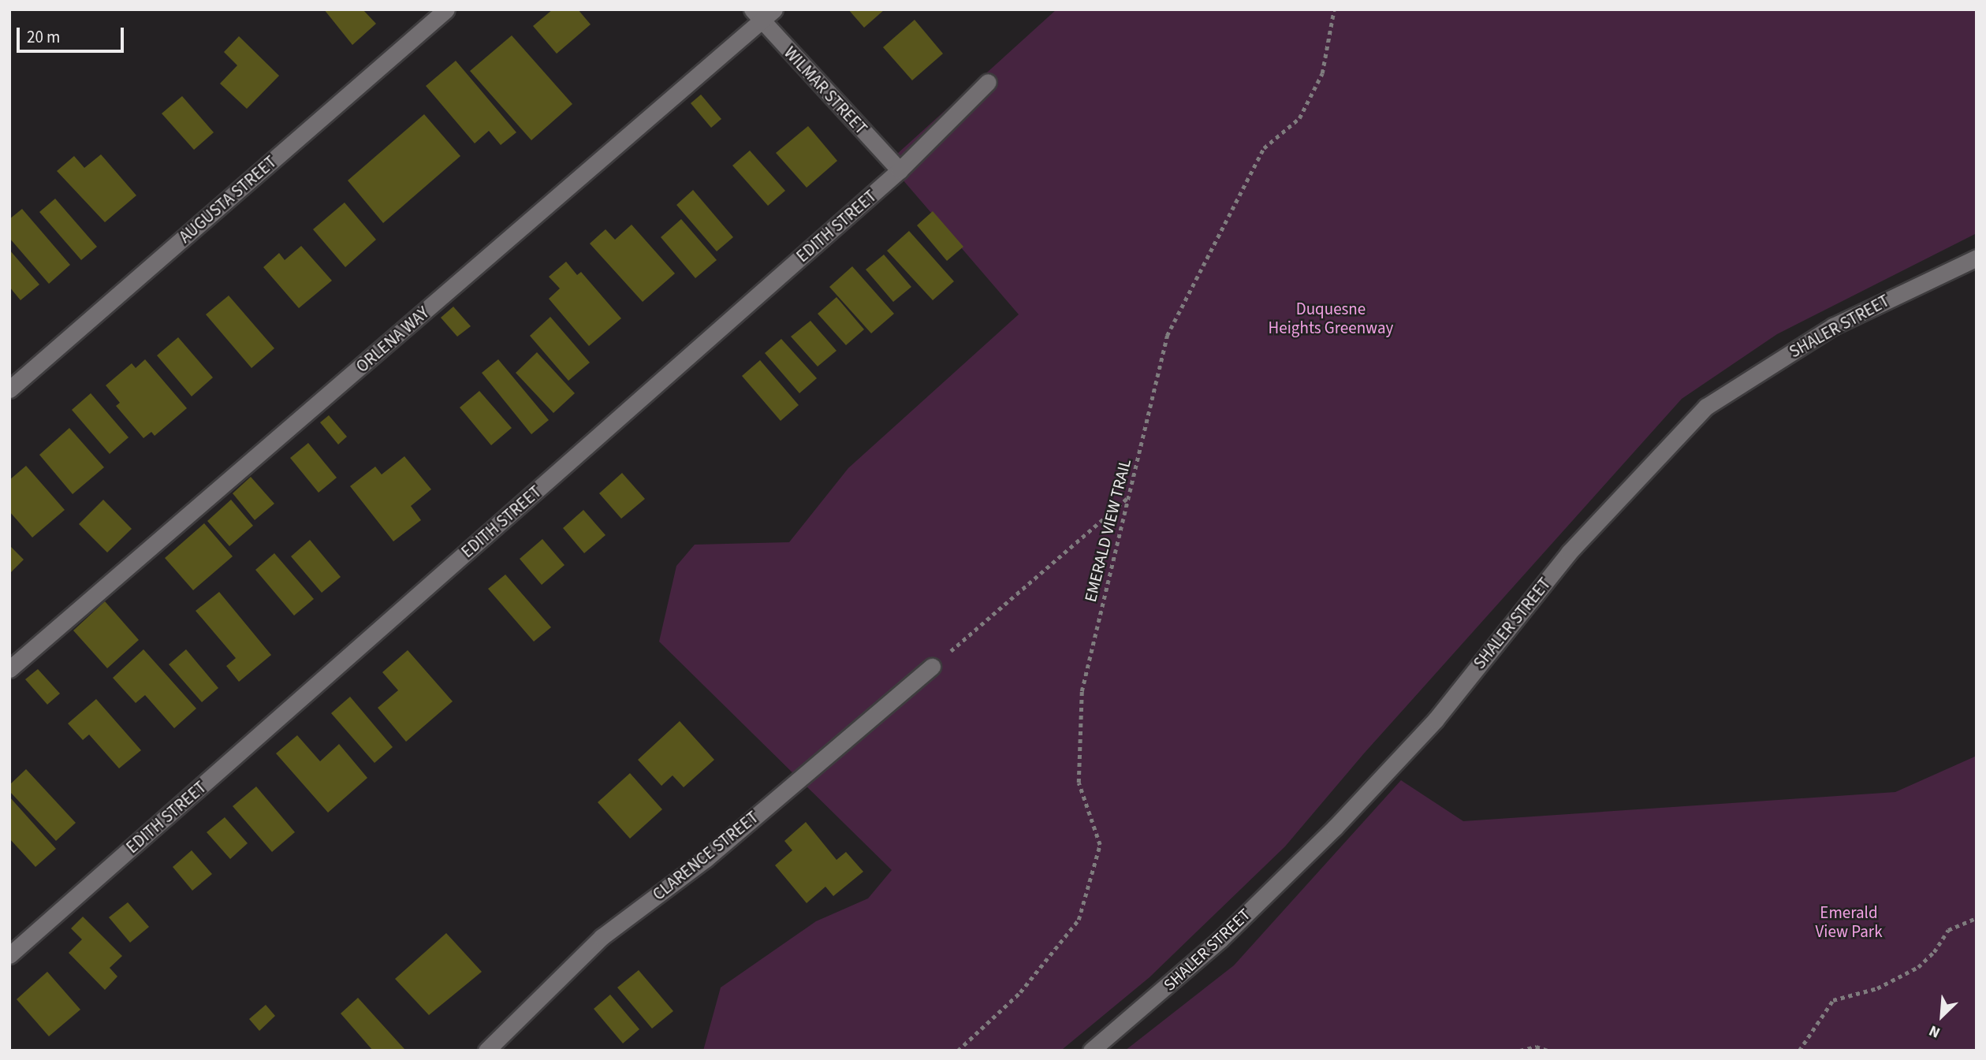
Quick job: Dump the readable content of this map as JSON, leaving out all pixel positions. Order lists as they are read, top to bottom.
{
  "streets": {
    "street": [
      "WILMAR STREET",
      "AUGUSTA STREET",
      "EDITH STREET",
      "SHALER STREET",
      "ORLENA WAY",
      "CLARENCE STREET"
    ],
    "path": ["EMERALD VIEW TRAIL"]
  },
  "crossings": [
    ["WILMAR STREET", "EDITH STREET"],
    ["WILMAR STREET", "ORLENA WAY"]
  ],
  "parks": ["Duquesne Heights Greenway", "Emerald View Park"],
  "scale_bar": "20 m",
  "north": "bottom left"
}
